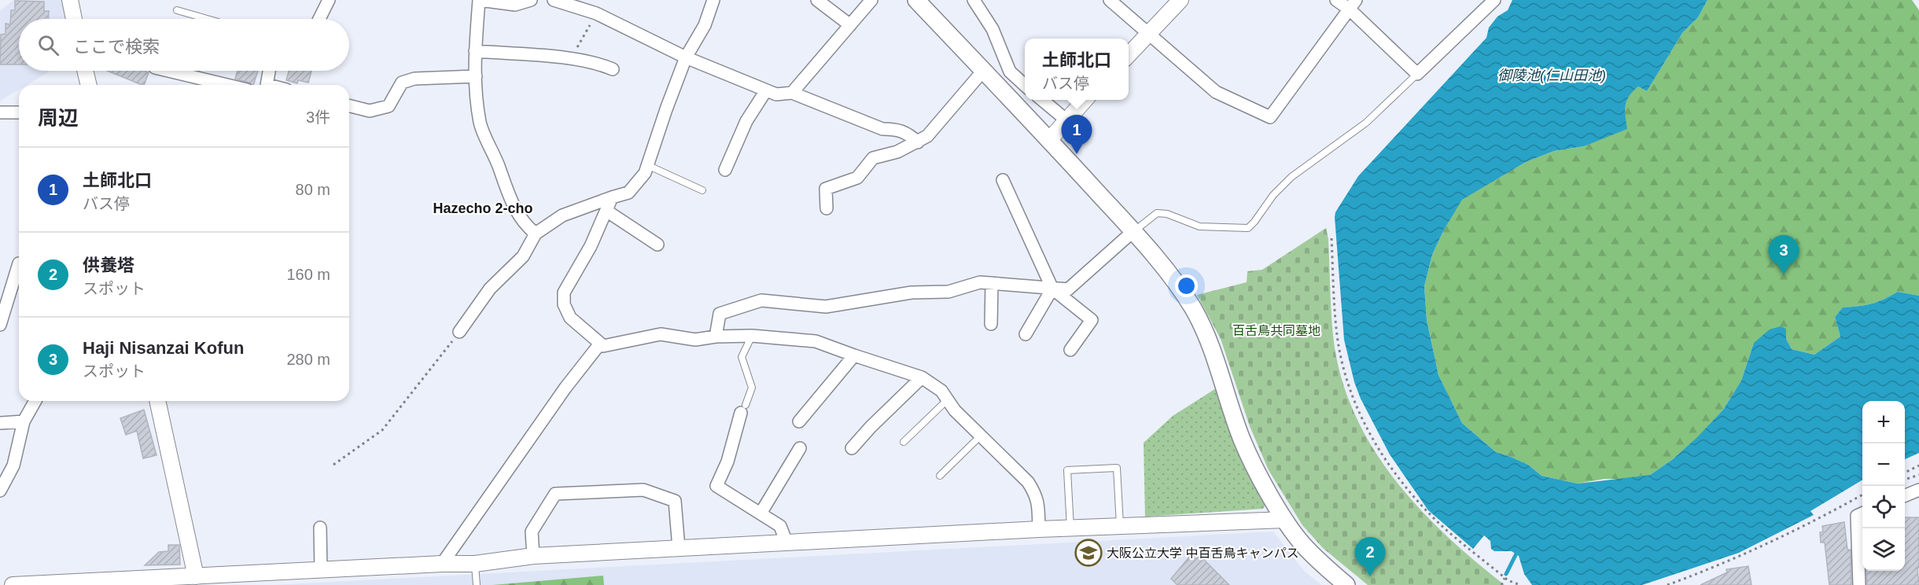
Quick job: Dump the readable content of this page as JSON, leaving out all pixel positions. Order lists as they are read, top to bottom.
{
  "districts": ["Hazecho 2-cho"],
  "water": ["御陵池(仁山田池)"],
  "parks": ["百舌鳥共同墓地"],
  "places": {
    "school or university": ["大阪公立大学 中百舌鳥キャンパス"]
  },
  "page": {
    "search": "ここで検索",
    "popup": ["土師北口", "バス停"],
    "heading": ["周辺", "3件"],
    "pins": ["1", "3", "2"],
    "list": [
      {
        "mark": "1",
        "name": "土師北口",
        "note": "バス停",
        "value": "80 m"
      },
      {
        "mark": "2",
        "name": "供養塔",
        "note": "スポット",
        "value": "160 m"
      },
      {
        "mark": "3",
        "name": "Haji Nisanzai Kofun",
        "note": "スポット",
        "value": "280 m"
      }
    ],
    "map_buttons": ["+", "−"]
  }
}
